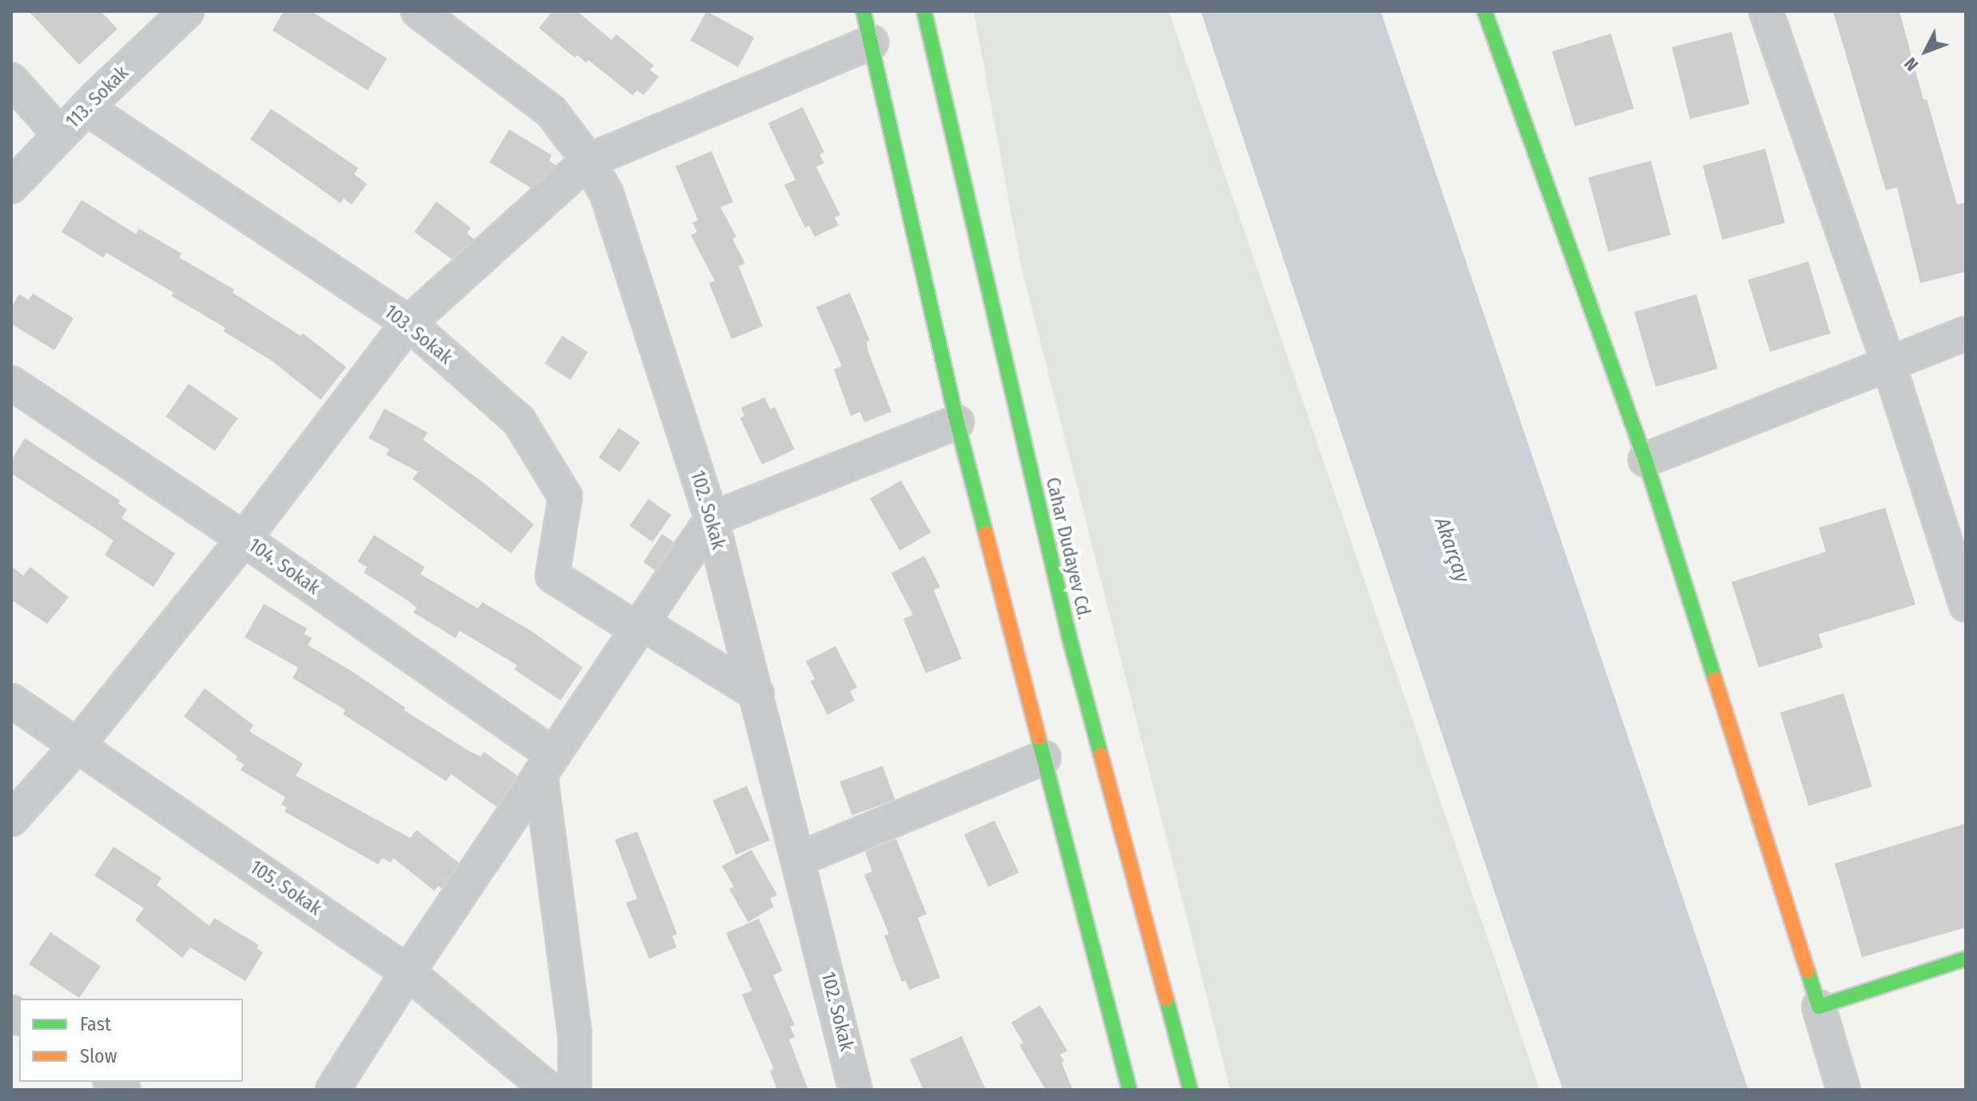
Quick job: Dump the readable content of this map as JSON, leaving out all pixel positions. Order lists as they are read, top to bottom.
{
  "streets": {
    "main road": ["Cahar Dudayev Cd."],
    "street": [
      "113. Sokak",
      "103. Sokak",
      "102. Sokak",
      "104. Sokak",
      "105. Sokak"
    ]
  },
  "crossings": [
    ["113. Sokak", "103. Sokak"]
  ],
  "water": ["Akarçay"],
  "legend": ["Fast", "Slow"],
  "north": "bottom left"
}
